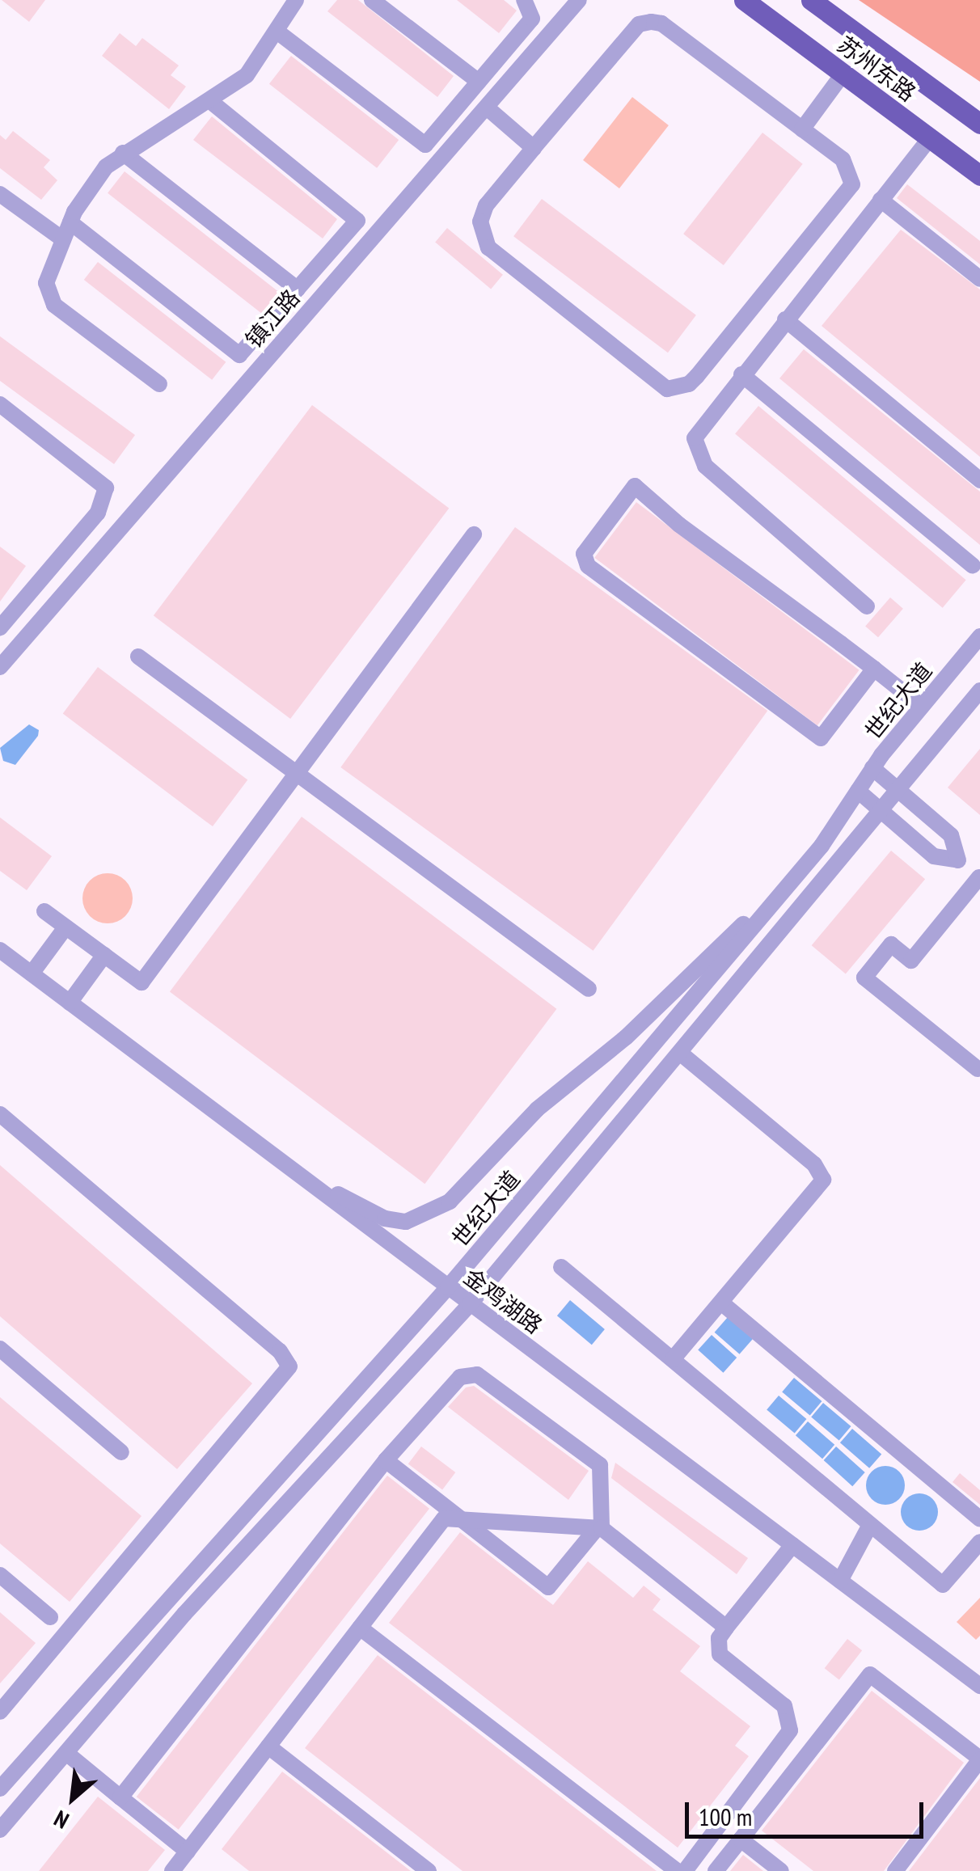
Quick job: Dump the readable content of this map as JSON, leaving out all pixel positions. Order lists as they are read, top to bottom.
{
  "streets": {
    "main road": ["苏州东路"],
    "street": ["镇江路", "世纪大道", "金鸡湖路"]
  },
  "crossings": [
    ["世纪大道", "金鸡湖路"]
  ],
  "scale_bar": "100 m",
  "north": "bottom left"
}
